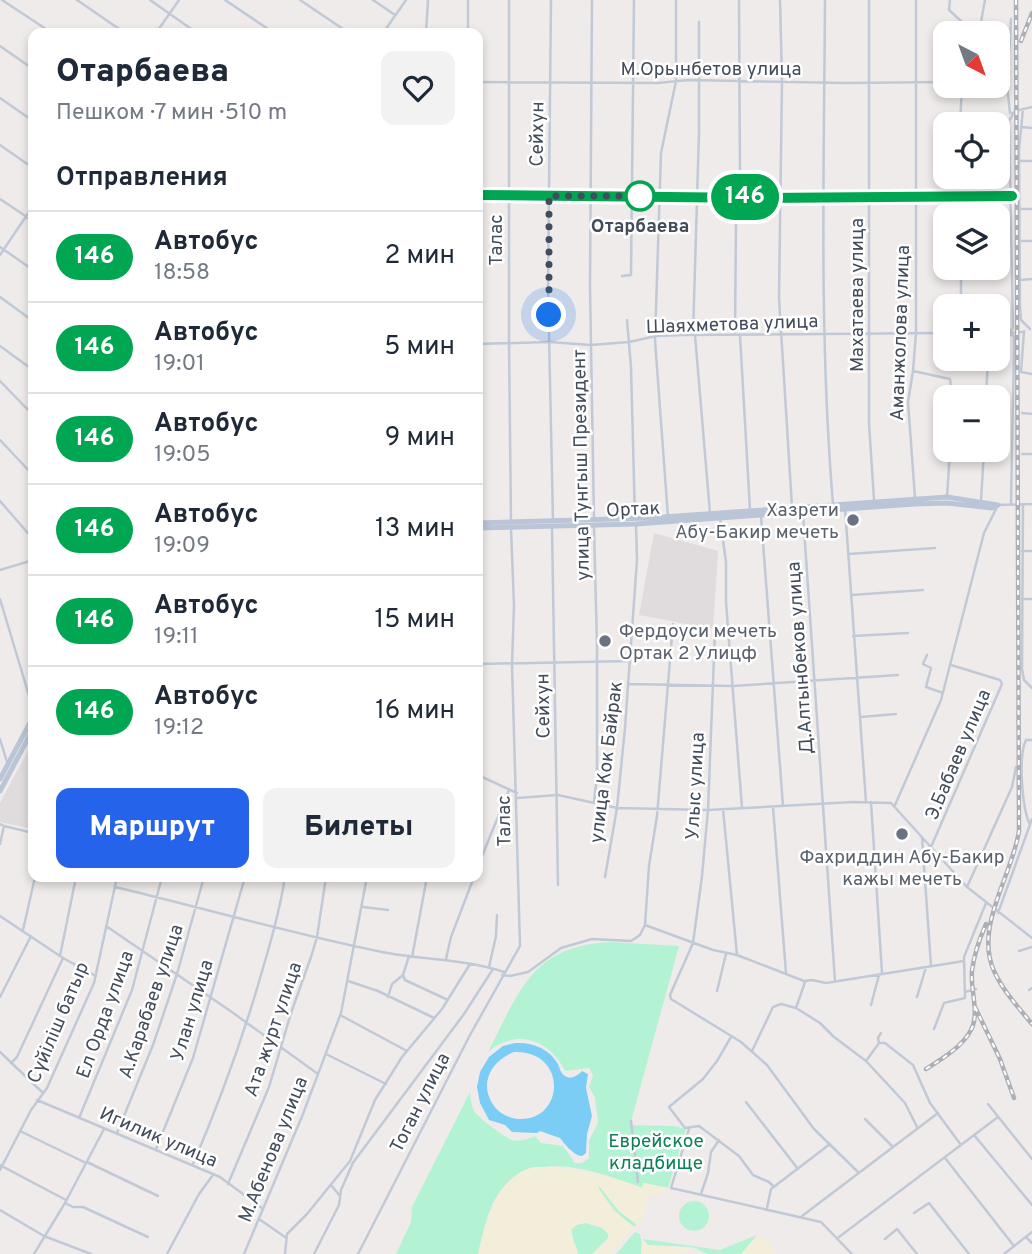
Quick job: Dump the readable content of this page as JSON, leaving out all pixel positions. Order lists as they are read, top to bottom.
{
  "streets": {
    "street": [
      "М.Орынбетов улица",
      "Сейхун",
      "Талас",
      "Махатаева улица",
      "Шаяхметова улица",
      "Аманжолова улица",
      "улица Тунгыш Президент",
      "Ортак",
      "Д.Алтынбеков улица",
      "Э.Бабаев улица",
      "улица Кок Байрак",
      "Улыс улица",
      "А.Карабаев улица",
      "Улан улица",
      "Ел Орда улица",
      "Сүйіліш батыр",
      "Ата журт улица",
      "Тоган улица",
      "Игилик улица",
      "М.Абенова улица"
    ]
  },
  "crossings": [
    ["М.Орынбетов улица", "Сейхун"],
    ["М.Орынбетов улица", "Талас"],
    ["М.Орынбетов улица", "Махатаева улица"],
    ["М.Орынбетов улица", "Аманжолова улица"],
    ["М.Орынбетов улица", "улица Тунгыш Президент"],
    ["Сейхун", "Шаяхметова улица"],
    ["Сейхун", "Ортак"],
    ["Талас", "Шаяхметова улица"],
    ["Талас", "Ортак"],
    ["Талас", "Тоган улица"],
    ["Махатаева улица", "Шаяхметова улица"],
    ["Махатаева улица", "Ортак"],
    ["Шаяхметова улица", "Аманжолова улица"],
    ["Шаяхметова улица", "улица Тунгыш Президент"],
    ["Шаяхметова улица", "улица Кок Байрак"],
    ["Аманжолова улица", "Ортак"],
    ["улица Тунгыш Президент", "Ортак"],
    ["Ортак", "Д.Алтынбеков улица"],
    ["Ортак", "Э.Бабаев улица"],
    ["Ортак", "улица Кок Байрак"],
    ["А.Карабаев улица", "Игилик улица"],
    ["Улан улица", "Игилик улица"],
    ["Ел Орда улица", "Игилик улица"],
    ["Сүйіліш батыр", "Игилик улица"],
    ["Ата журт улица", "Игилик улица"],
    ["Игилик улица", "М.Абенова улица"]
  ],
  "parks": ["Еврейское кладбище"],
  "places": [
    "Отарбаева",
    "Хазрети Абу-Бакир мечеть",
    "Фердоуси мечеть Ортак 2 Улицф",
    "Фахриддин Абу-Бакир кажы мечеть"
  ],
  "lines": ["bus line 146"],
  "north": "bottom right",
  "page": {
    "on_map": "146",
    "map_buttons": ["+", "−"],
    "heading": [
      ["Отарбаева", "Пешком · 7 мин · 510 m"],
      "Отправления"
    ],
    "list": [
      {
        "mark": "146",
        "name": "Автобус",
        "note": "18:58",
        "value": "2 мин"
      },
      {
        "mark": "146",
        "name": "Автобус",
        "note": "19:01",
        "value": "5 мин"
      },
      {
        "mark": "146",
        "name": "Автобус",
        "note": "19:05",
        "value": "9 мин"
      },
      {
        "mark": "146",
        "name": "Автобус",
        "note": "19:09",
        "value": "13 мин"
      },
      {
        "mark": "146",
        "name": "Автобус",
        "note": "19:11",
        "value": "15 мин"
      },
      {
        "mark": "146",
        "name": "Автобус",
        "note": "19:12",
        "value": "16 мин"
      }
    ],
    "buttons": ["Маршрут", "Билеты"]
  }
}
